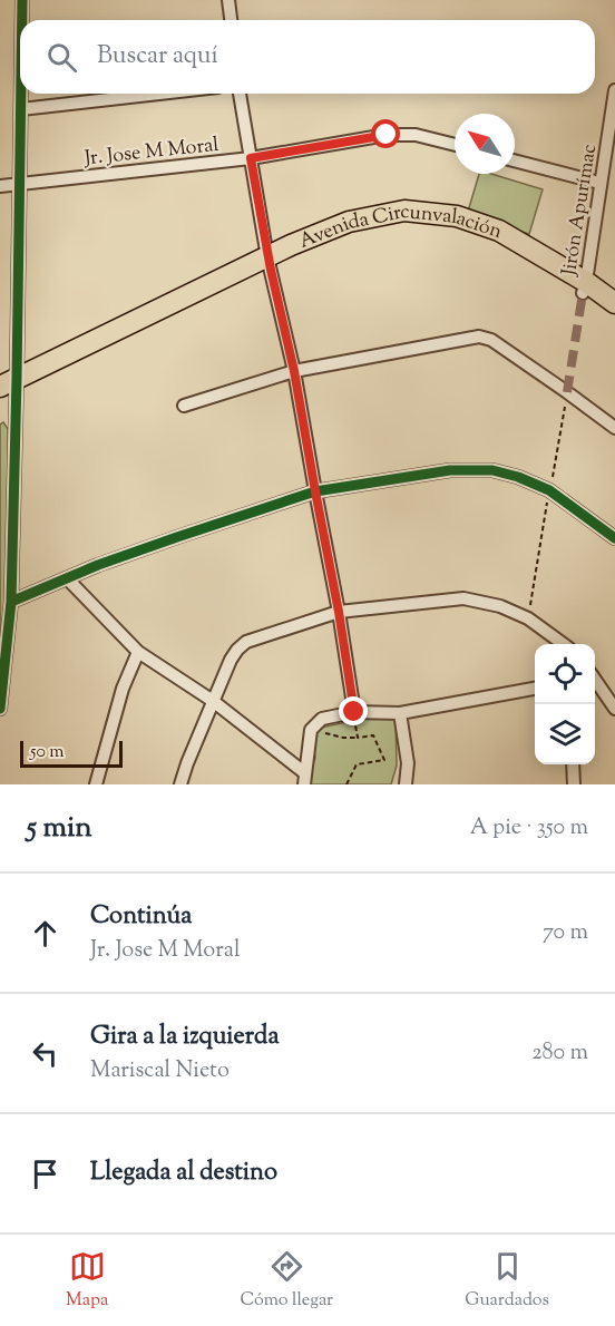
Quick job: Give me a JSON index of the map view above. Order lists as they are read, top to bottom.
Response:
{
  "streets": {
    "highway": ["Avenida Circunvalación"],
    "street": ["Jr. Jose M Moral", "Jirón Apurímac"]
  },
  "crossings": [
    ["Jirón Apurímac", "Avenida Circunvalación"]
  ],
  "scale_bar": "50 m",
  "north": "top left",
  "page": {
    "search": "Buscar aquí",
    "scale": "50 m",
    "heading": ["5 min", "A pie · 350 m"],
    "list": [
      ["Continúa", "Jr. Jose M Moral", "70 m"],
      ["Gira a la izquierda", "Mariscal Nieto", "280 m"],
      "Llegada al destino"
    ],
    "nav": ["Mapa", "Cómo llegar", "Guardados"]
  }
}
